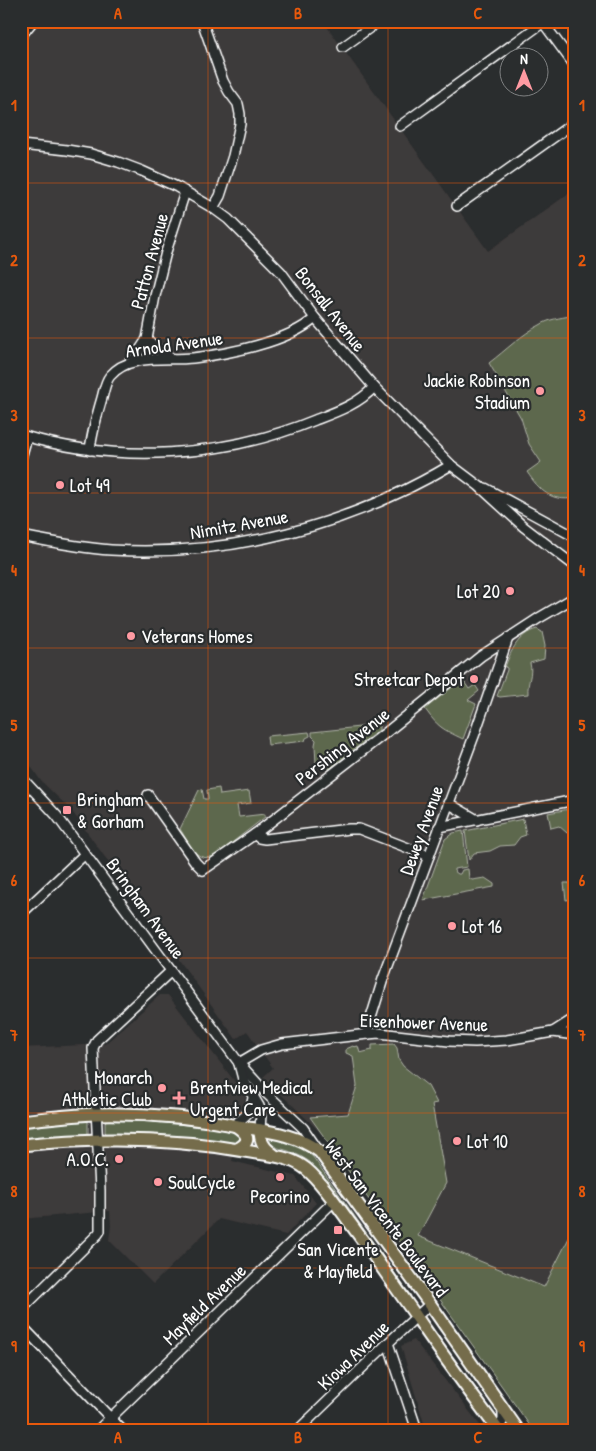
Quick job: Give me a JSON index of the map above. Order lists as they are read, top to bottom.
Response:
{
  "streets": {
    "main road": ["West San Vicente Boulevard"],
    "street": [
      "Patton Avenue",
      "Bonsall Avenue",
      "Arnold Avenue",
      "Nimitz Avenue",
      "Pershing Avenue",
      "Dewey Avenue",
      "Bringham Avenue",
      "Eisenhower Avenue",
      "Mayfield Avenue",
      "Kiowa Avenue"
    ]
  },
  "crossings": [
    ["Patton Avenue", "Bonsall Avenue"],
    ["Patton Avenue", "Arnold Avenue"],
    ["Bonsall Avenue", "Arnold Avenue"],
    ["Bonsall Avenue", "Nimitz Avenue"],
    ["Pershing Avenue", "Dewey Avenue"],
    ["Dewey Avenue", "Eisenhower Avenue"],
    ["Bringham Avenue", "Eisenhower Avenue"],
    ["Bringham Avenue", "West San Vicente Boulevard"],
    ["West San Vicente Boulevard", "Mayfield Avenue"],
    ["West San Vicente Boulevard", "Kiowa Avenue"]
  ],
  "places": {
    "other": [
      "Jackie Robinson Stadium",
      "Lot 49",
      "Lot 20",
      "Veterans Homes",
      "Streetcar Depot",
      "Lot 16",
      "Monarch Athletic Club",
      "Lot 10",
      "A.O.C.",
      "Pecorino",
      "SoulCycle"
    ],
    "transit": ["Bringham & Gorham", "San Vicente & Mayfield"],
    "health": ["Brentview Medical Urgent Care"]
  },
  "north": "top",
  "grid": {
    "columns": ["A", "B", "C"],
    "rows": [
      "1",
      "2",
      "3",
      "4",
      "5",
      "6",
      "7",
      "8",
      "9"
    ]
  }
}
